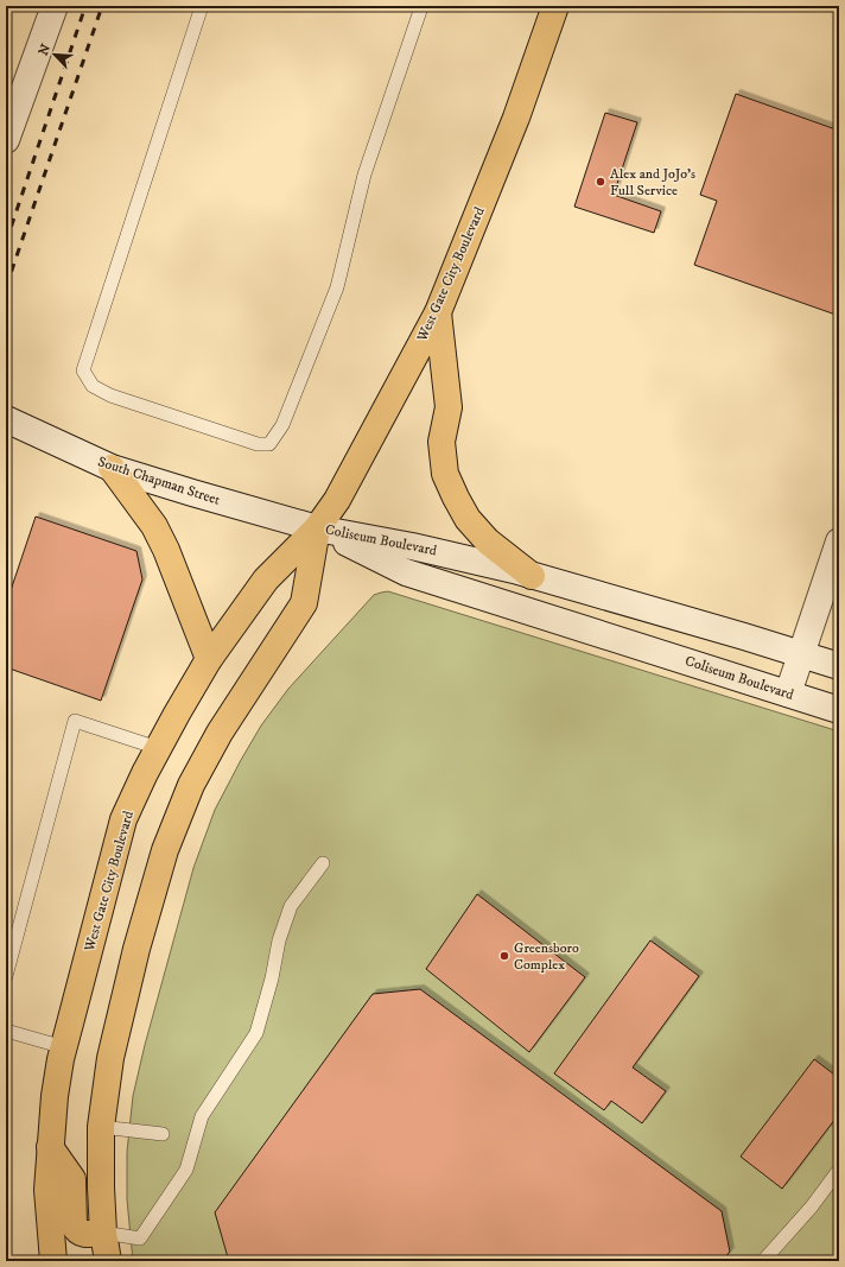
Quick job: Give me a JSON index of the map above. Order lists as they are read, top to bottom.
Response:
{
  "streets": {
    "main road": ["West Gate City Boulevard", "South Chapman Street", "Coliseum Boulevard"]
  },
  "crossings": [
    ["West Gate City Boulevard", "South Chapman Street"],
    ["West Gate City Boulevard", "Coliseum Boulevard"],
    ["South Chapman Street", "Coliseum Boulevard"]
  ],
  "places": ["Alex and JoJo's Full Service", "Greensboro Complex"],
  "north": "top left"
}
